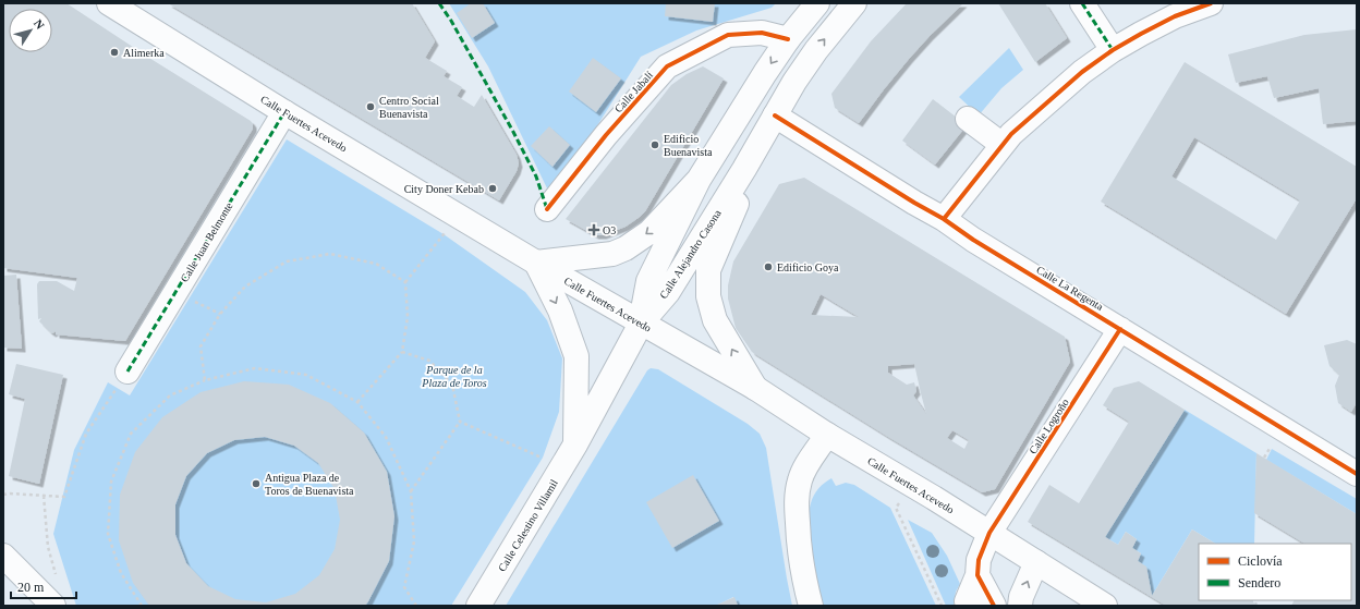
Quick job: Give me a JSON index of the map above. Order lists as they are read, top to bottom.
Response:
{
  "streets": {
    "main road": [
      "Calle Jabalí",
      "Calle Fuertes Acevedo",
      "Calle Juan Belmonte",
      "Calle Alejandro Casona",
      "Calle La Regenta",
      "Calle Logroño",
      "Calle Celestino Villamil"
    ]
  },
  "crossings": [
    ["Calle Jabalí", "Calle Alejandro Casona"],
    ["Calle Fuertes Acevedo", "Calle Juan Belmonte"],
    ["Calle Fuertes Acevedo", "Calle Alejandro Casona"],
    ["Calle Fuertes Acevedo", "Calle Logroño"],
    ["Calle Fuertes Acevedo", "Calle Celestino Villamil"],
    ["Calle Alejandro Casona", "Calle La Regenta"],
    ["Calle Alejandro Casona", "Calle Celestino Villamil"],
    ["Calle La Regenta", "Calle Logroño"]
  ],
  "one_way": ["Calle Celestino Villamil"],
  "parks": ["Parque de la Plaza de Toros"],
  "places": {
    "other": [
      "Alimerka",
      "Centro Social Buenavista",
      "Edificio Buenavista",
      "City Doner Kebab",
      "Edificio Goya",
      "Antigua Plaza de Toros de Buenavista"
    ],
    "health": ["O3"]
  },
  "legend": ["Ciclovía", "Sendero"],
  "scale_bar": "20 m",
  "north": "top right"
}
